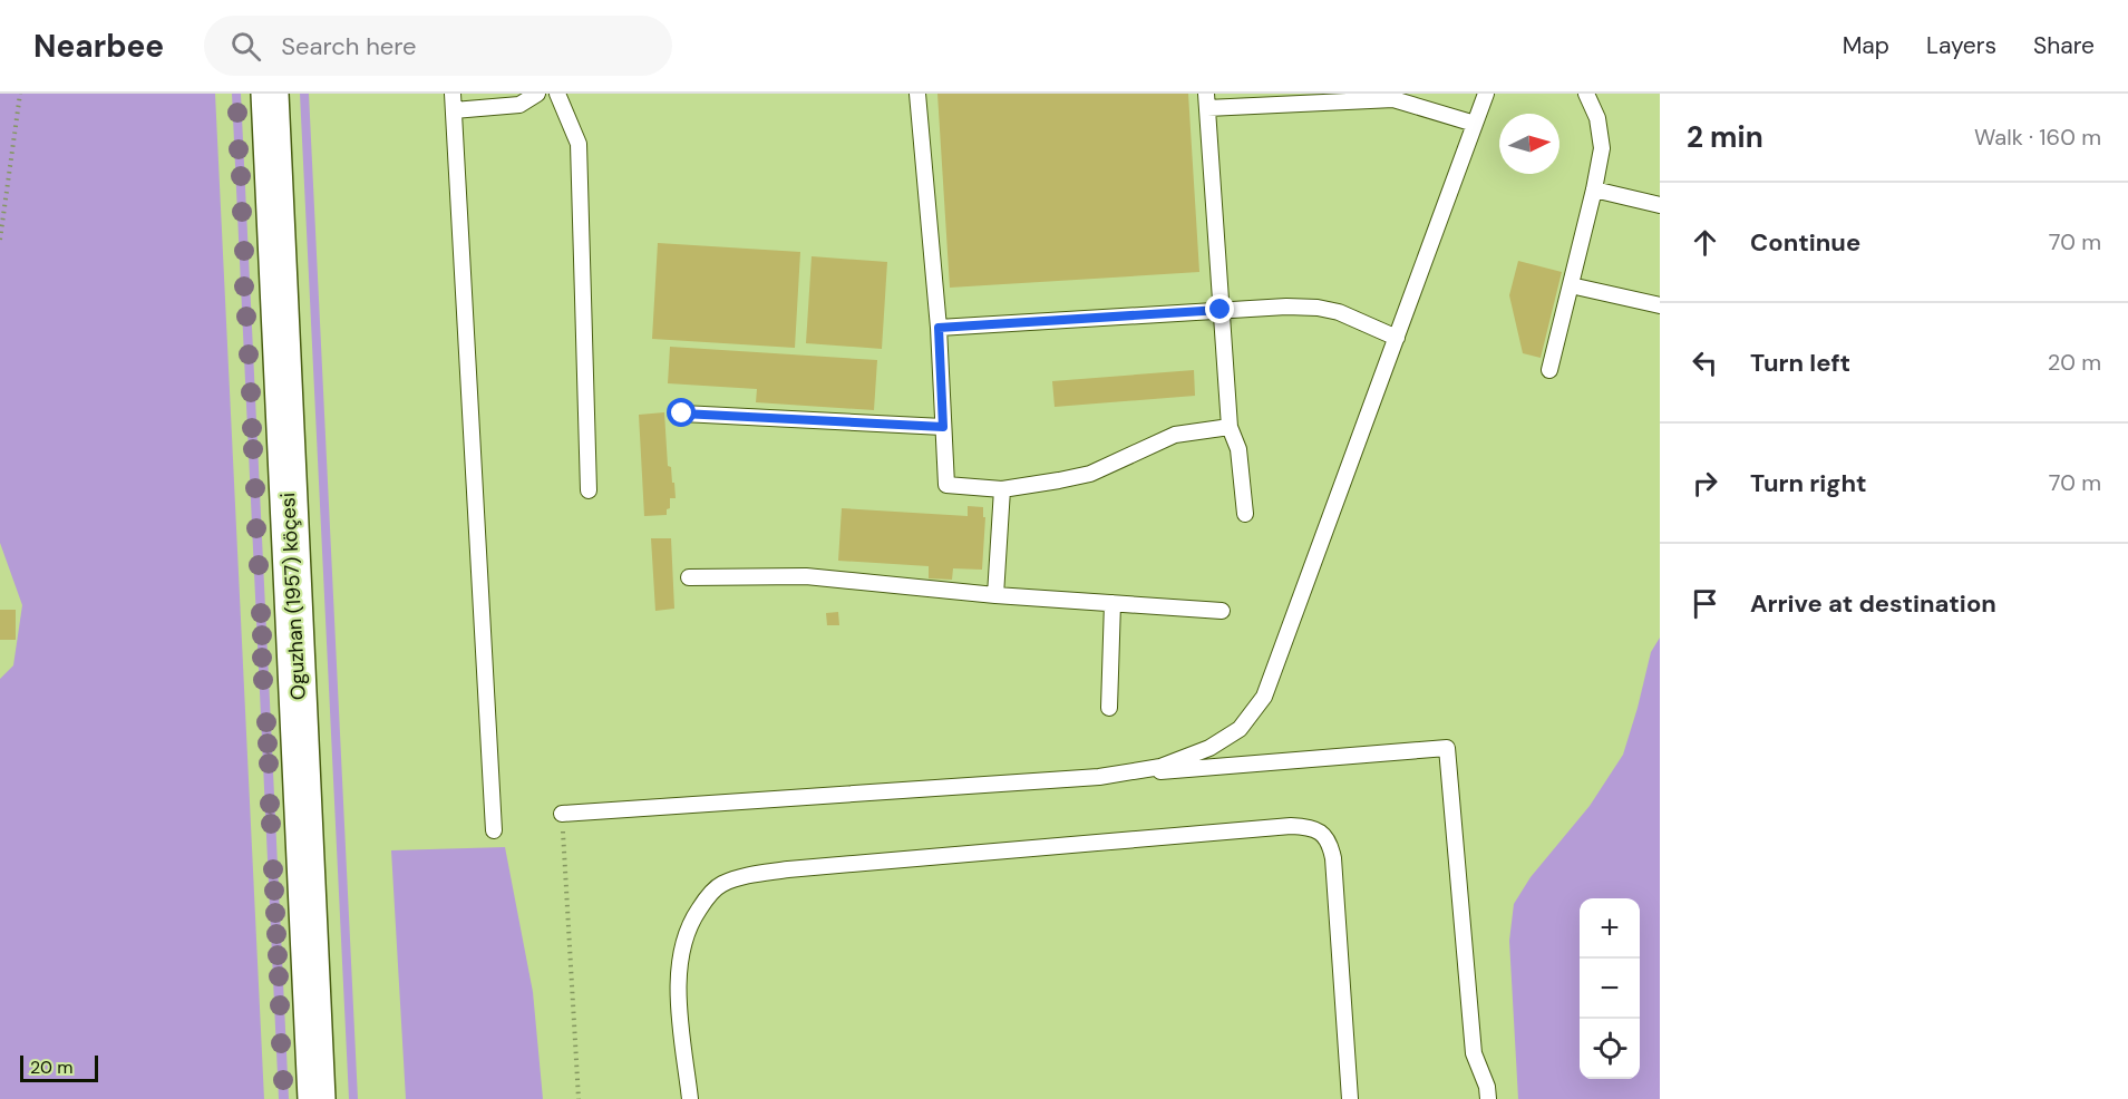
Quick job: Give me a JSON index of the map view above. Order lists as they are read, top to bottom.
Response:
{
  "streets": {
    "main road": ["Oguzhan (1957) köçesi"]
  },
  "scale_bar": "20 m",
  "north": "right",
  "page": {
    "header": "Nearbee",
    "search": "Search here",
    "nav": ["Map", "Layers", "Share"],
    "heading": ["2 min", "Walk · 160 m"],
    "list": [
      ["Continue", "70 m"],
      ["Turn left", "20 m"],
      ["Turn right", "70 m"],
      "Arrive at destination"
    ],
    "map_buttons": ["+", "−"],
    "scale": "20 m"
  }
}
